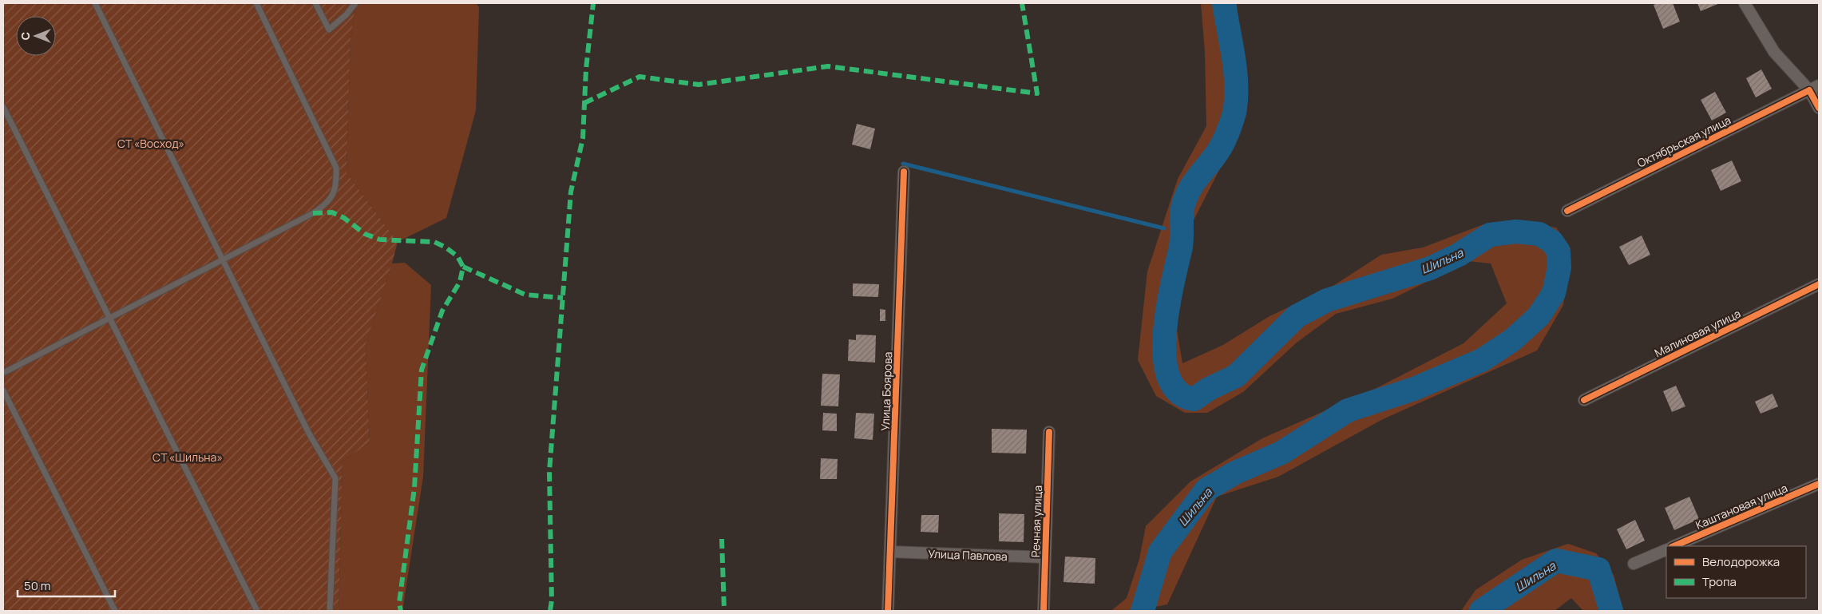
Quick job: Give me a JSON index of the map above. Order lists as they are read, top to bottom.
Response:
{
  "streets": {
    "street": [
      "Октябрьская улица",
      "Малиновая улица",
      "Улица Боярова",
      "Каштановая улица",
      "Речная улица",
      "Улица Павлова"
    ]
  },
  "crossings": [
    ["Улица Боярова", "Улица Павлова"],
    ["Речная улица", "Улица Павлова"]
  ],
  "water": ["Шильна"],
  "parks": ["СТ «Восход»", "СТ «Шильна»"],
  "legend": ["Велодорожка", "Тропа"],
  "scale_bar": "50 m",
  "north": "left"
}
